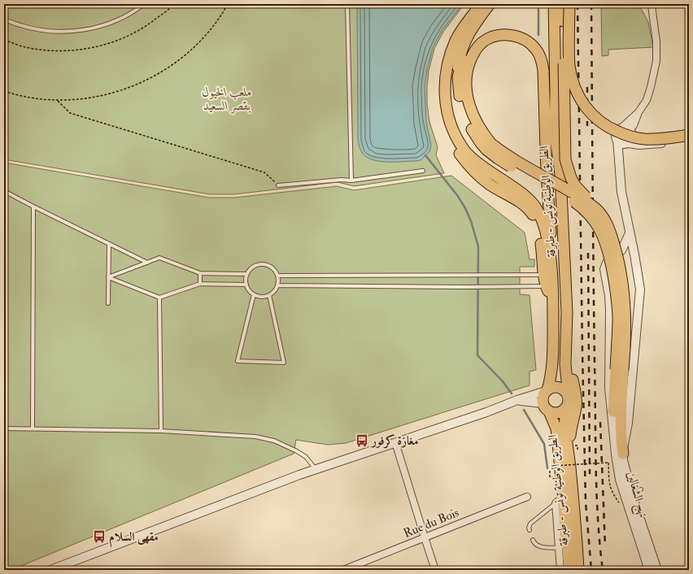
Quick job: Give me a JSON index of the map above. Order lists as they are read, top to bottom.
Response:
{
  "streets": {
    "main road": ["الطريق الوطنية تونس - طبرقة"],
    "street": ["نهج الشغالين", "Rue du Bois"]
  },
  "parks": ["ملعب الخيول بقصر السعيد"],
  "places": {
    "bus stop": ["مغازة كرفور", "مقهى السلام"]
  }
}
